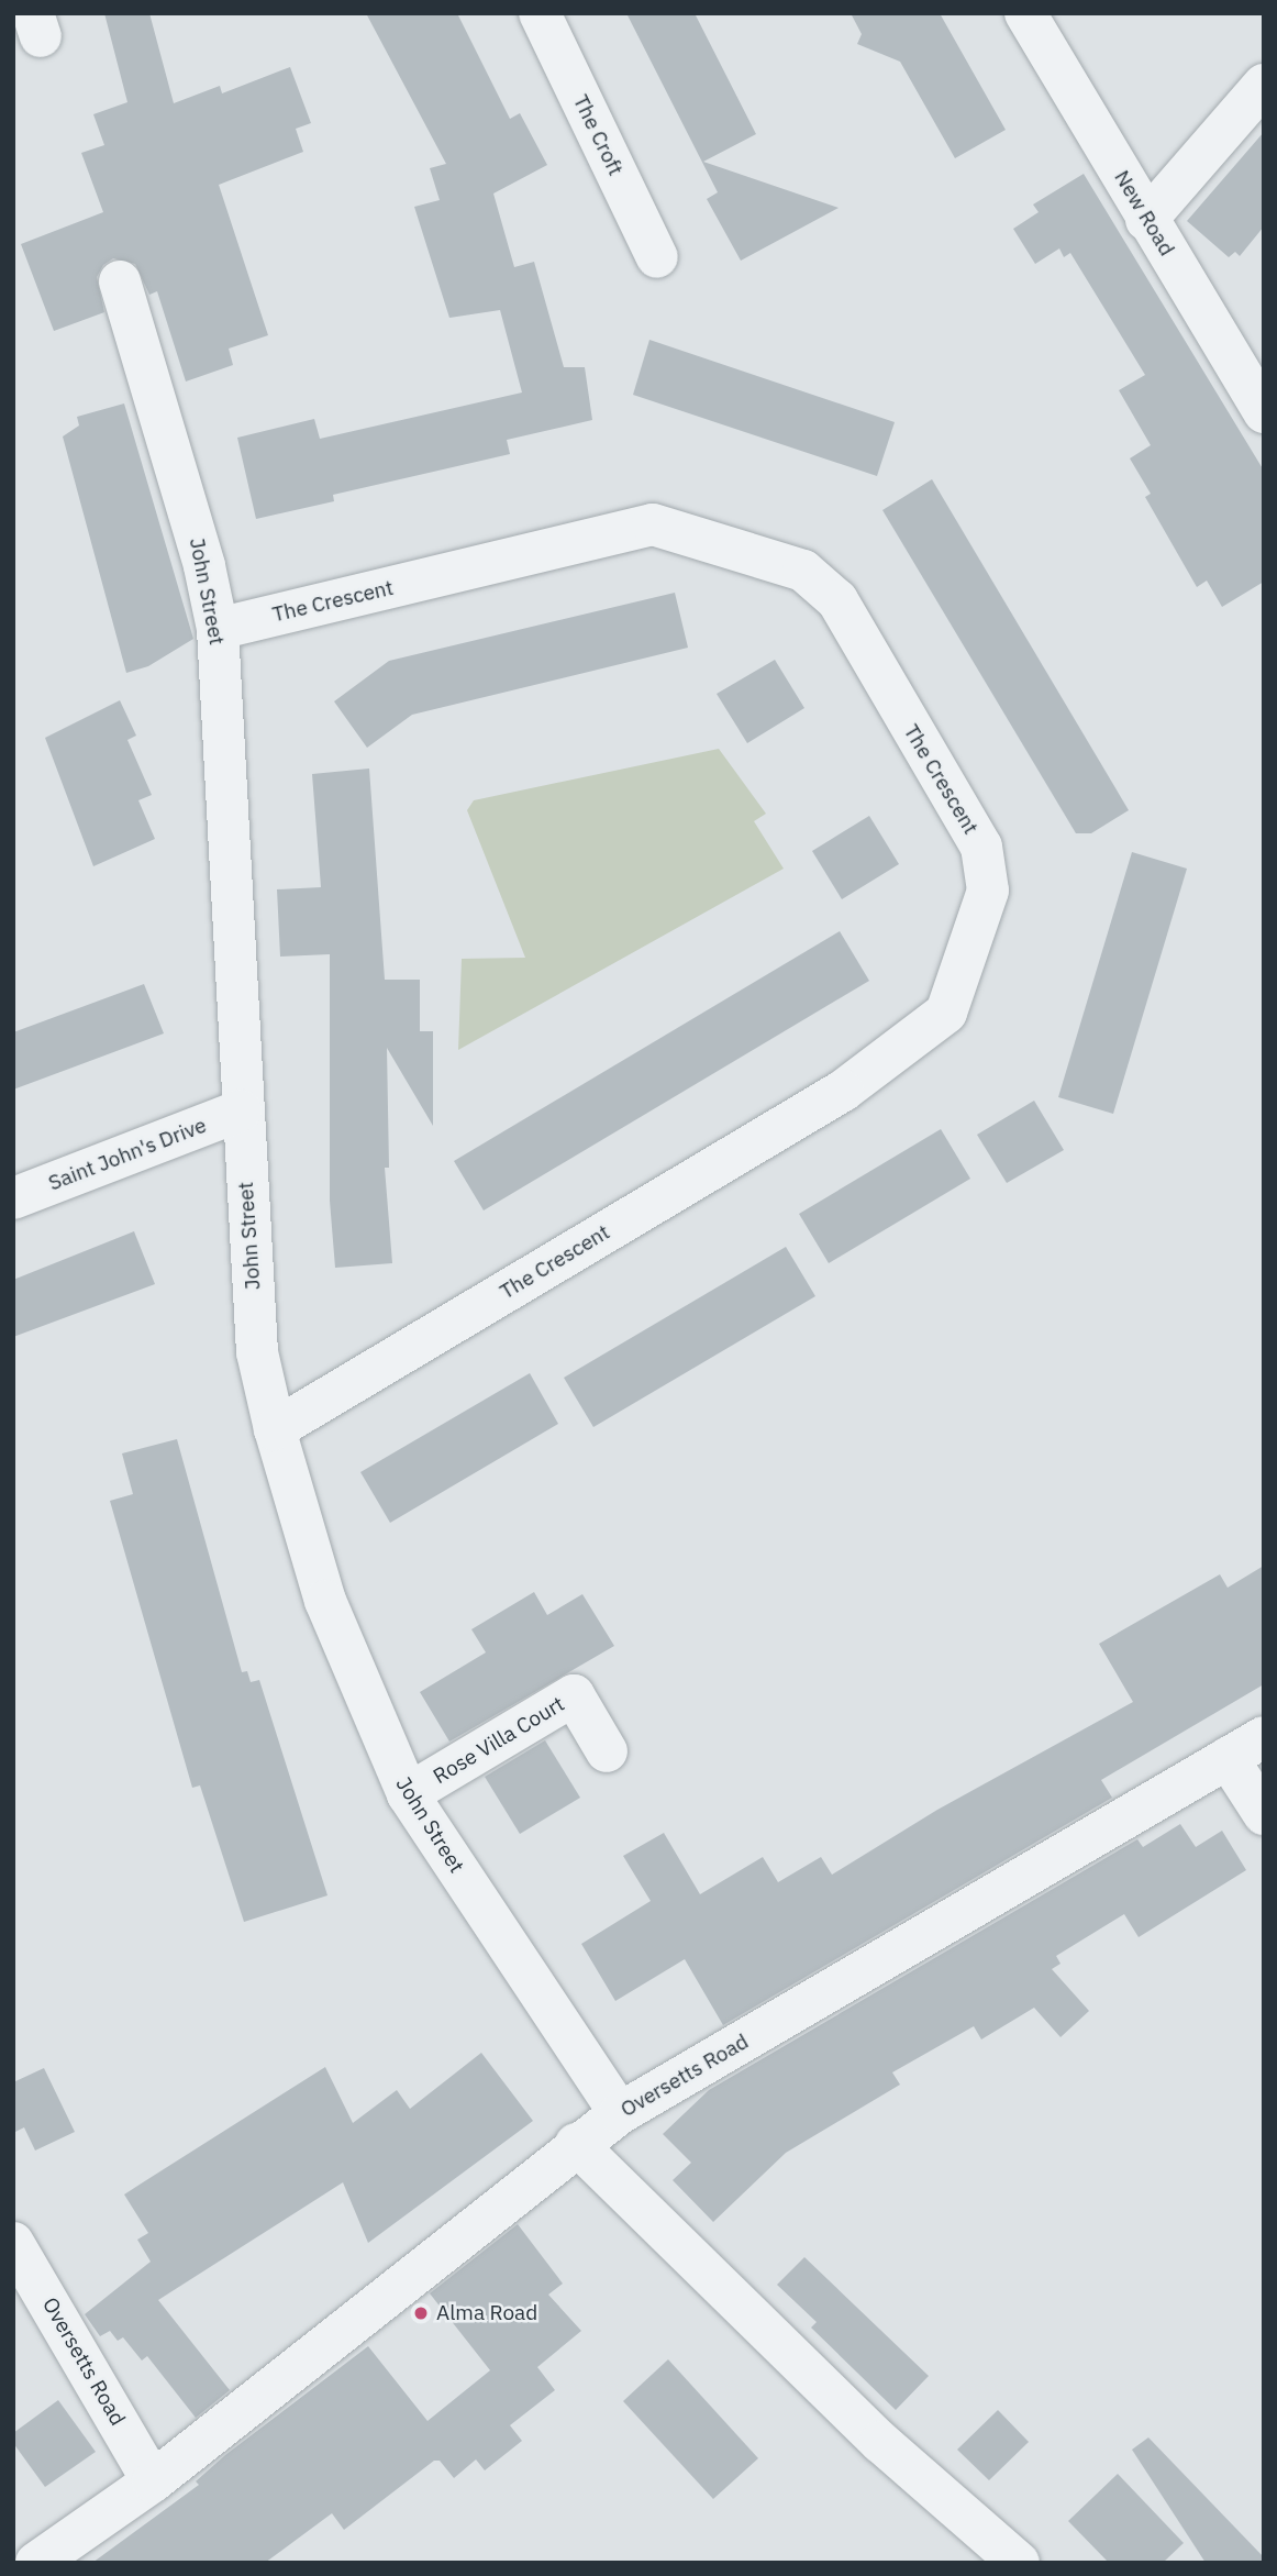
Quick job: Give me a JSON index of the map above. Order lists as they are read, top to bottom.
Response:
{
  "streets": {
    "street": [
      "The Croft",
      "New Road",
      "John Street",
      "The Crescent",
      "Saint John's Drive",
      "Rose Villa Court",
      "Oversetts Road"
    ]
  },
  "crossings": [
    ["John Street", "The Crescent"],
    ["John Street", "Saint John's Drive"],
    ["John Street", "Rose Villa Court"],
    ["John Street", "Oversetts Road"]
  ],
  "places": ["Alma Road"]
}
